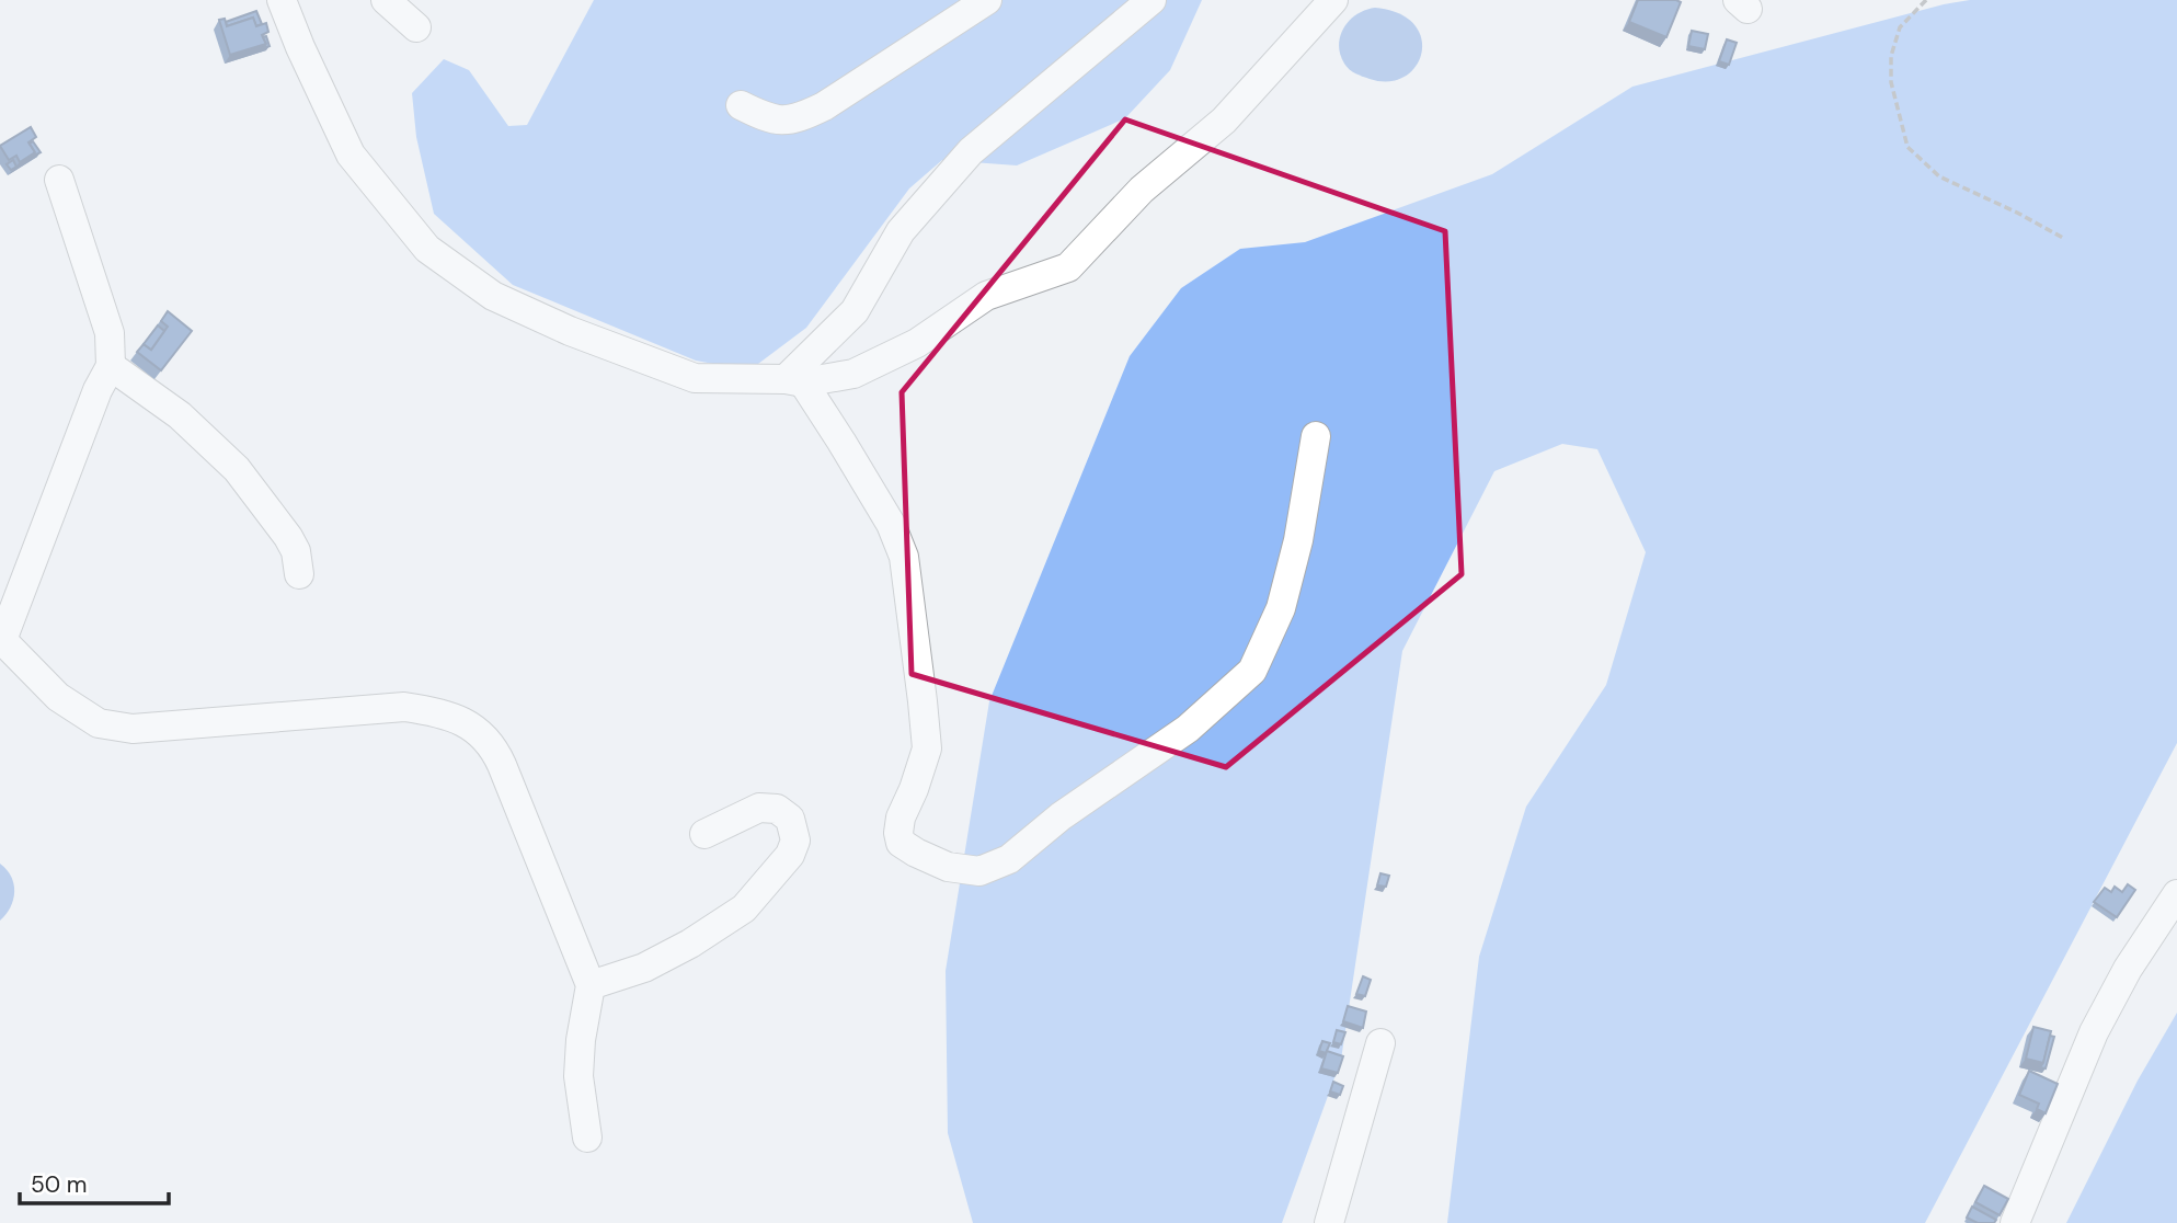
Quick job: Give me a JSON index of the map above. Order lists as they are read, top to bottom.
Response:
{
  "scale_bar": "50 m"
}
